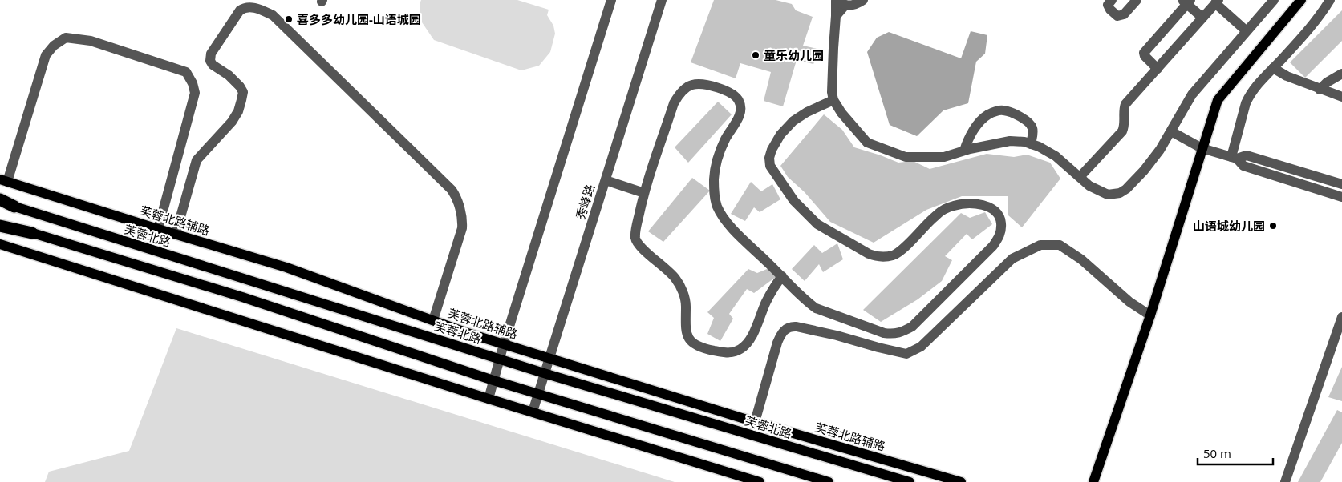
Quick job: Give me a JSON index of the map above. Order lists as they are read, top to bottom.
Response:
{
  "streets": {
    "main road": ["芙蓉北路辅路", "芙蓉北路"],
    "street": ["秀峰路"]
  },
  "crossings": [
    ["秀峰路", "芙蓉北路辅路"],
    ["秀峰路", "芙蓉北路"]
  ],
  "places": ["喜多多幼儿园-山语城园", "童乐幼儿园", "山语城幼儿园"],
  "scale_bar": "50 m"
}
